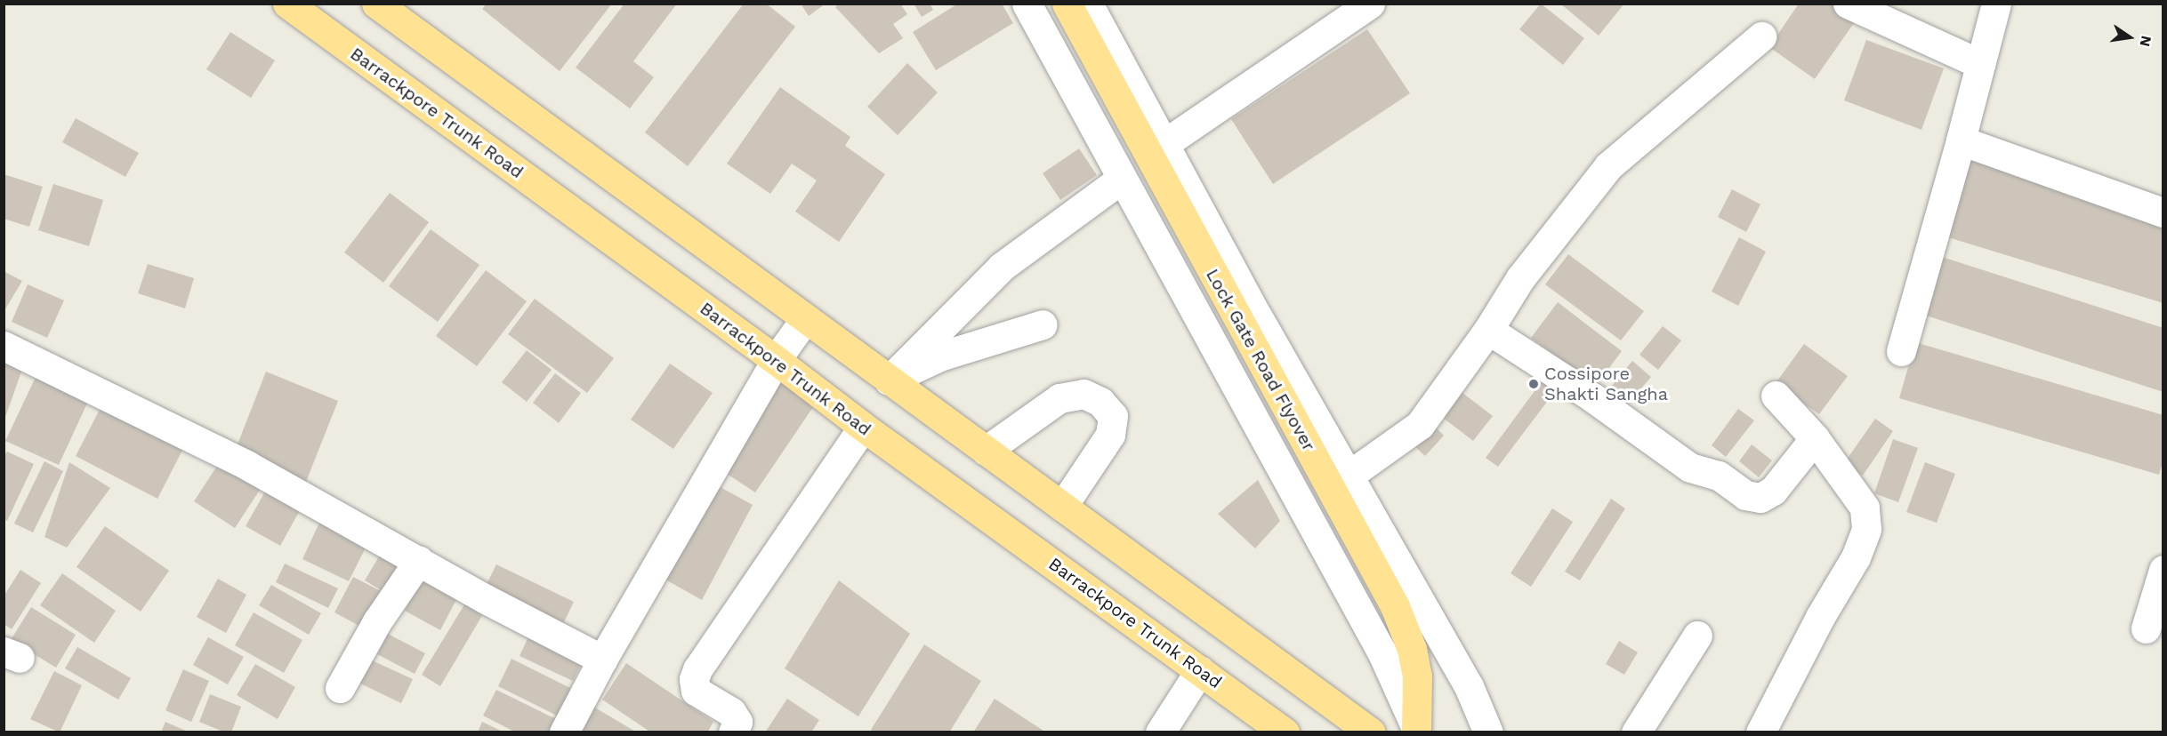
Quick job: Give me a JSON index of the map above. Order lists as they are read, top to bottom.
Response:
{
  "streets": {
    "main road": ["Barrackpore Trunk Road", "Lock Gate Road Flyover"]
  },
  "places": ["Cossipore Shakti Sangha"],
  "north": "right"
}
